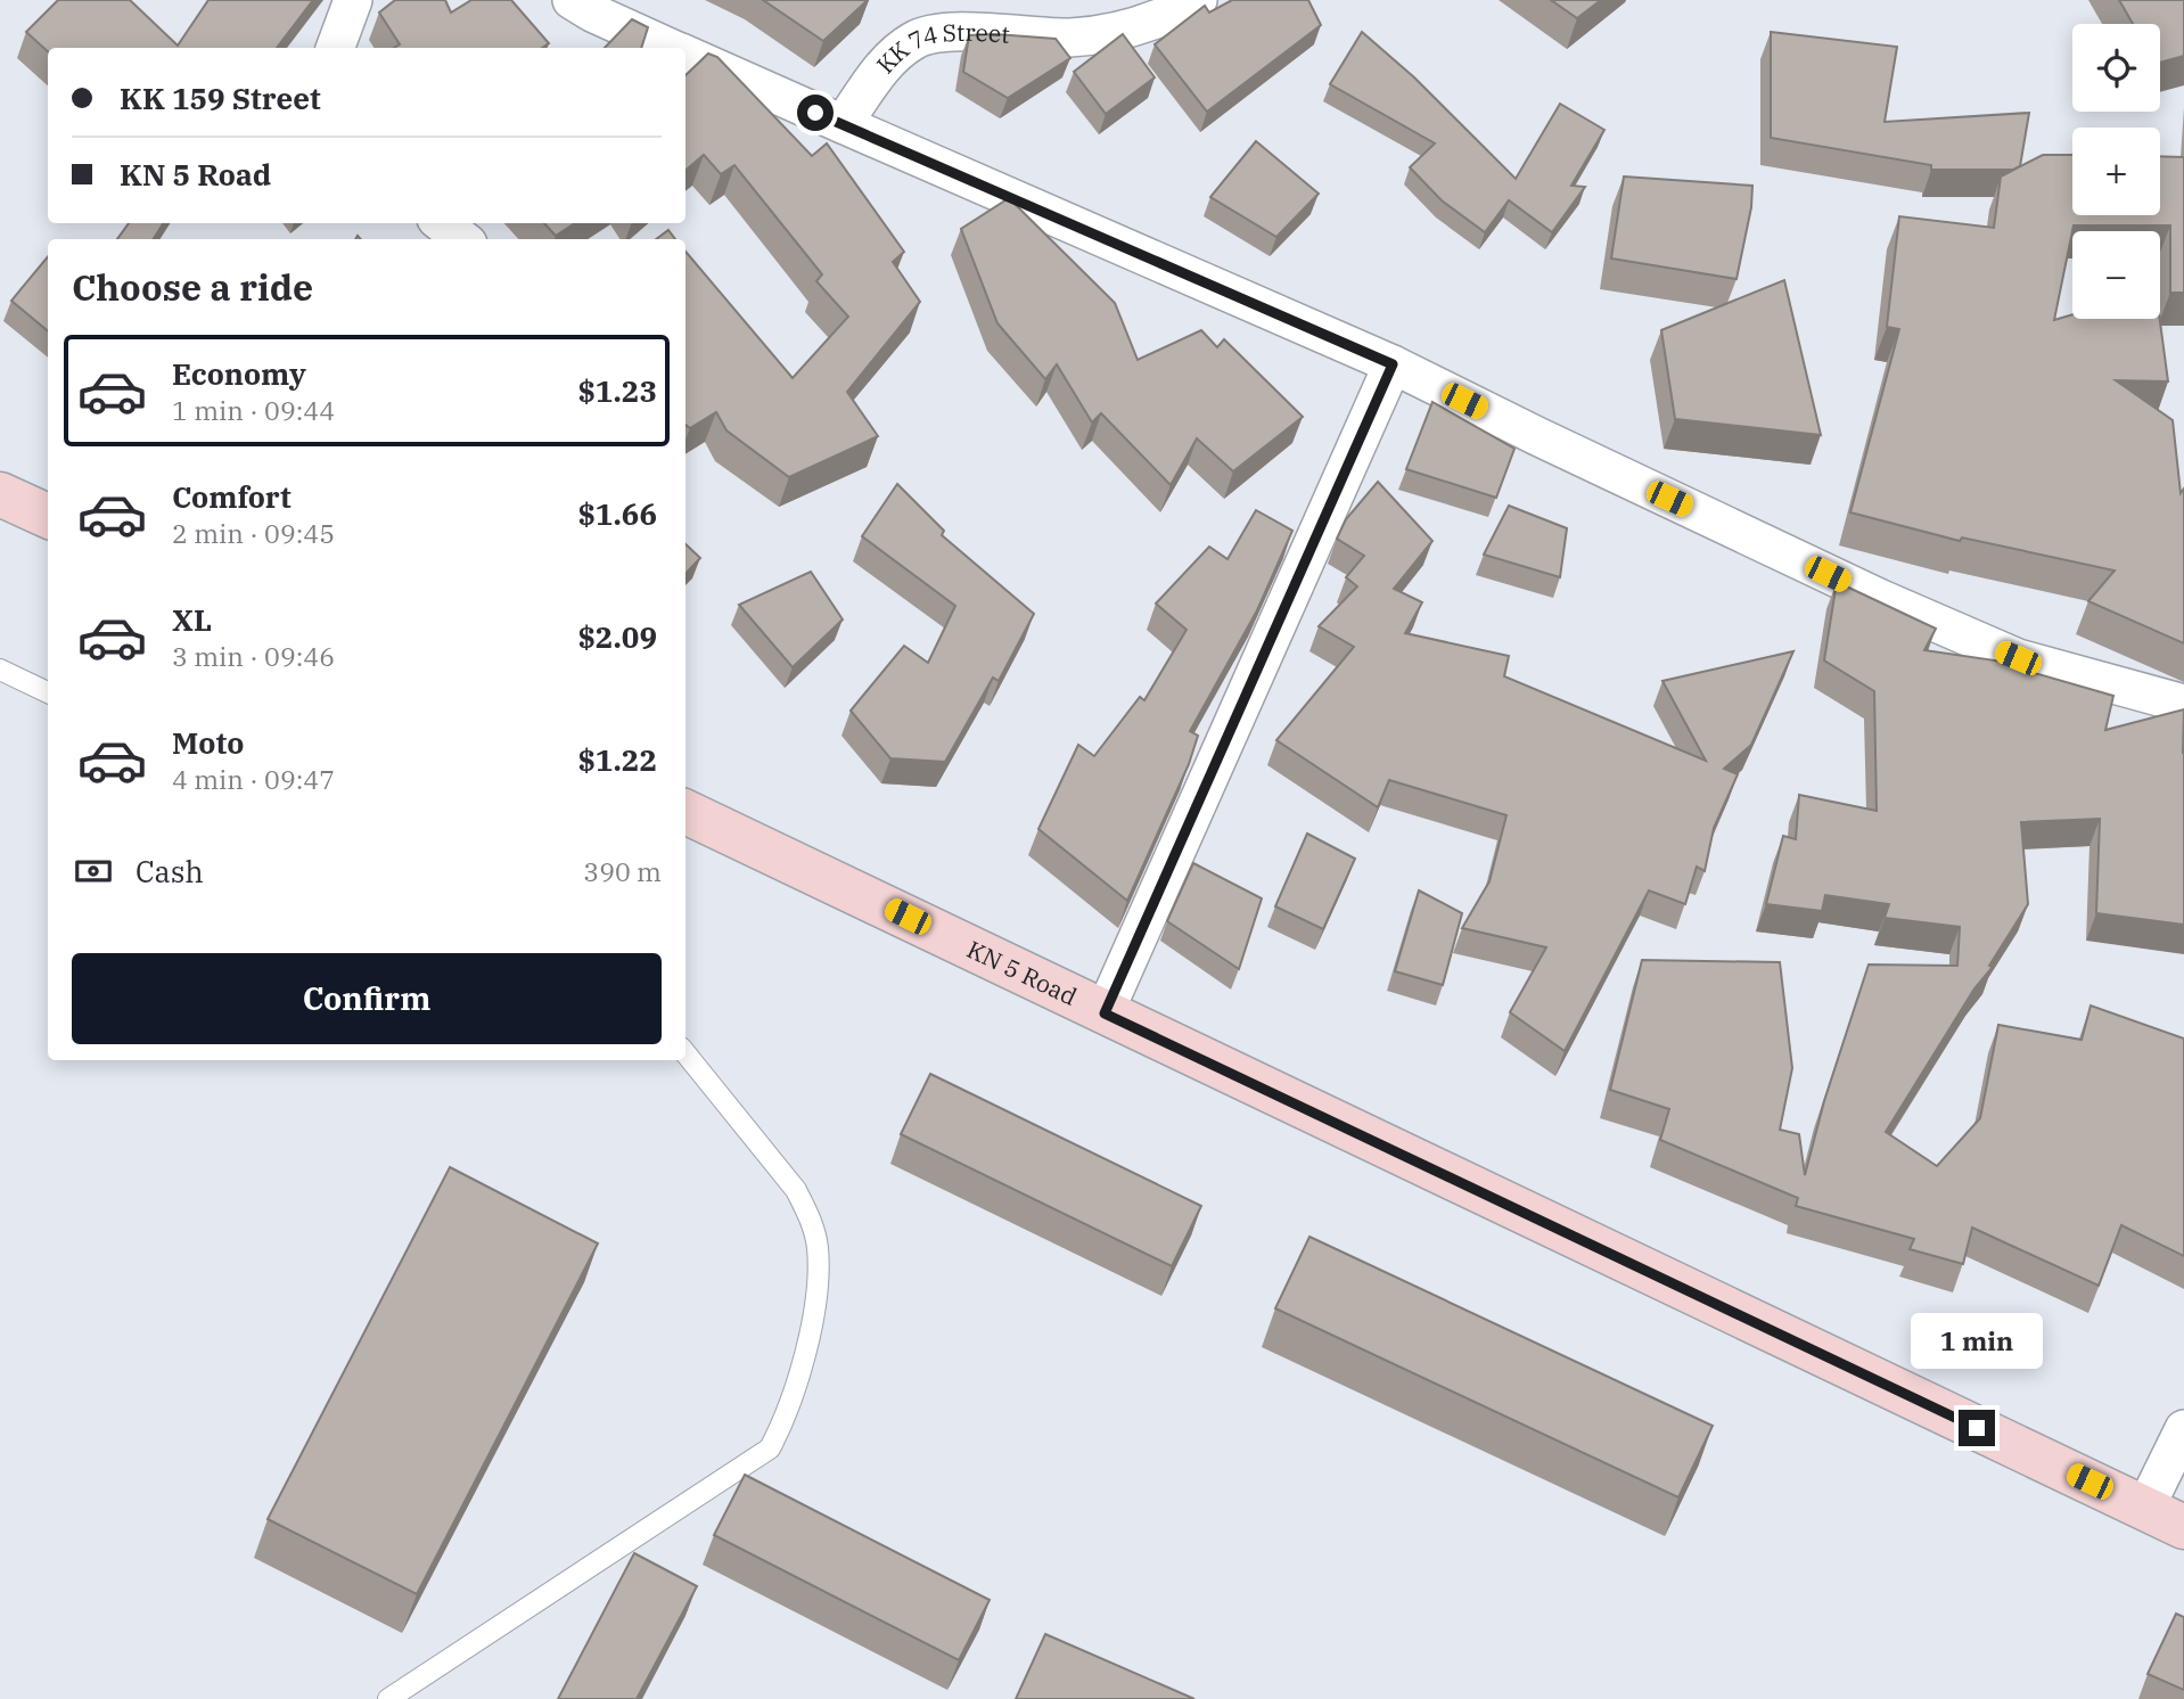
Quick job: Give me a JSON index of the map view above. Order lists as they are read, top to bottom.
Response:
{
  "streets": {
    "main road": ["KN 5 Road"],
    "street": ["KK 74 Street"]
  },
  "page": {
    "map_buttons": ["+", "−"],
    "banner": ["KK 159 Street", "KN 5 Road"],
    "heading": "Choose a ride",
    "list": [
      {
        "name": "Economy",
        "note": "1 min · 09:44",
        "value": "$1.23"
      },
      {
        "name": "Comfort",
        "note": "2 min · 09:45",
        "value": "$1.66"
      },
      {
        "name": "XL",
        "note": "3 min · 09:46",
        "value": "$2.09"
      },
      {
        "name": "Moto",
        "note": "4 min · 09:47",
        "value": "$1.22"
      }
    ],
    "pay": ["Cash", "390 m"],
    "buttons": "Confirm",
    "bubble": "1 min"
  }
}
